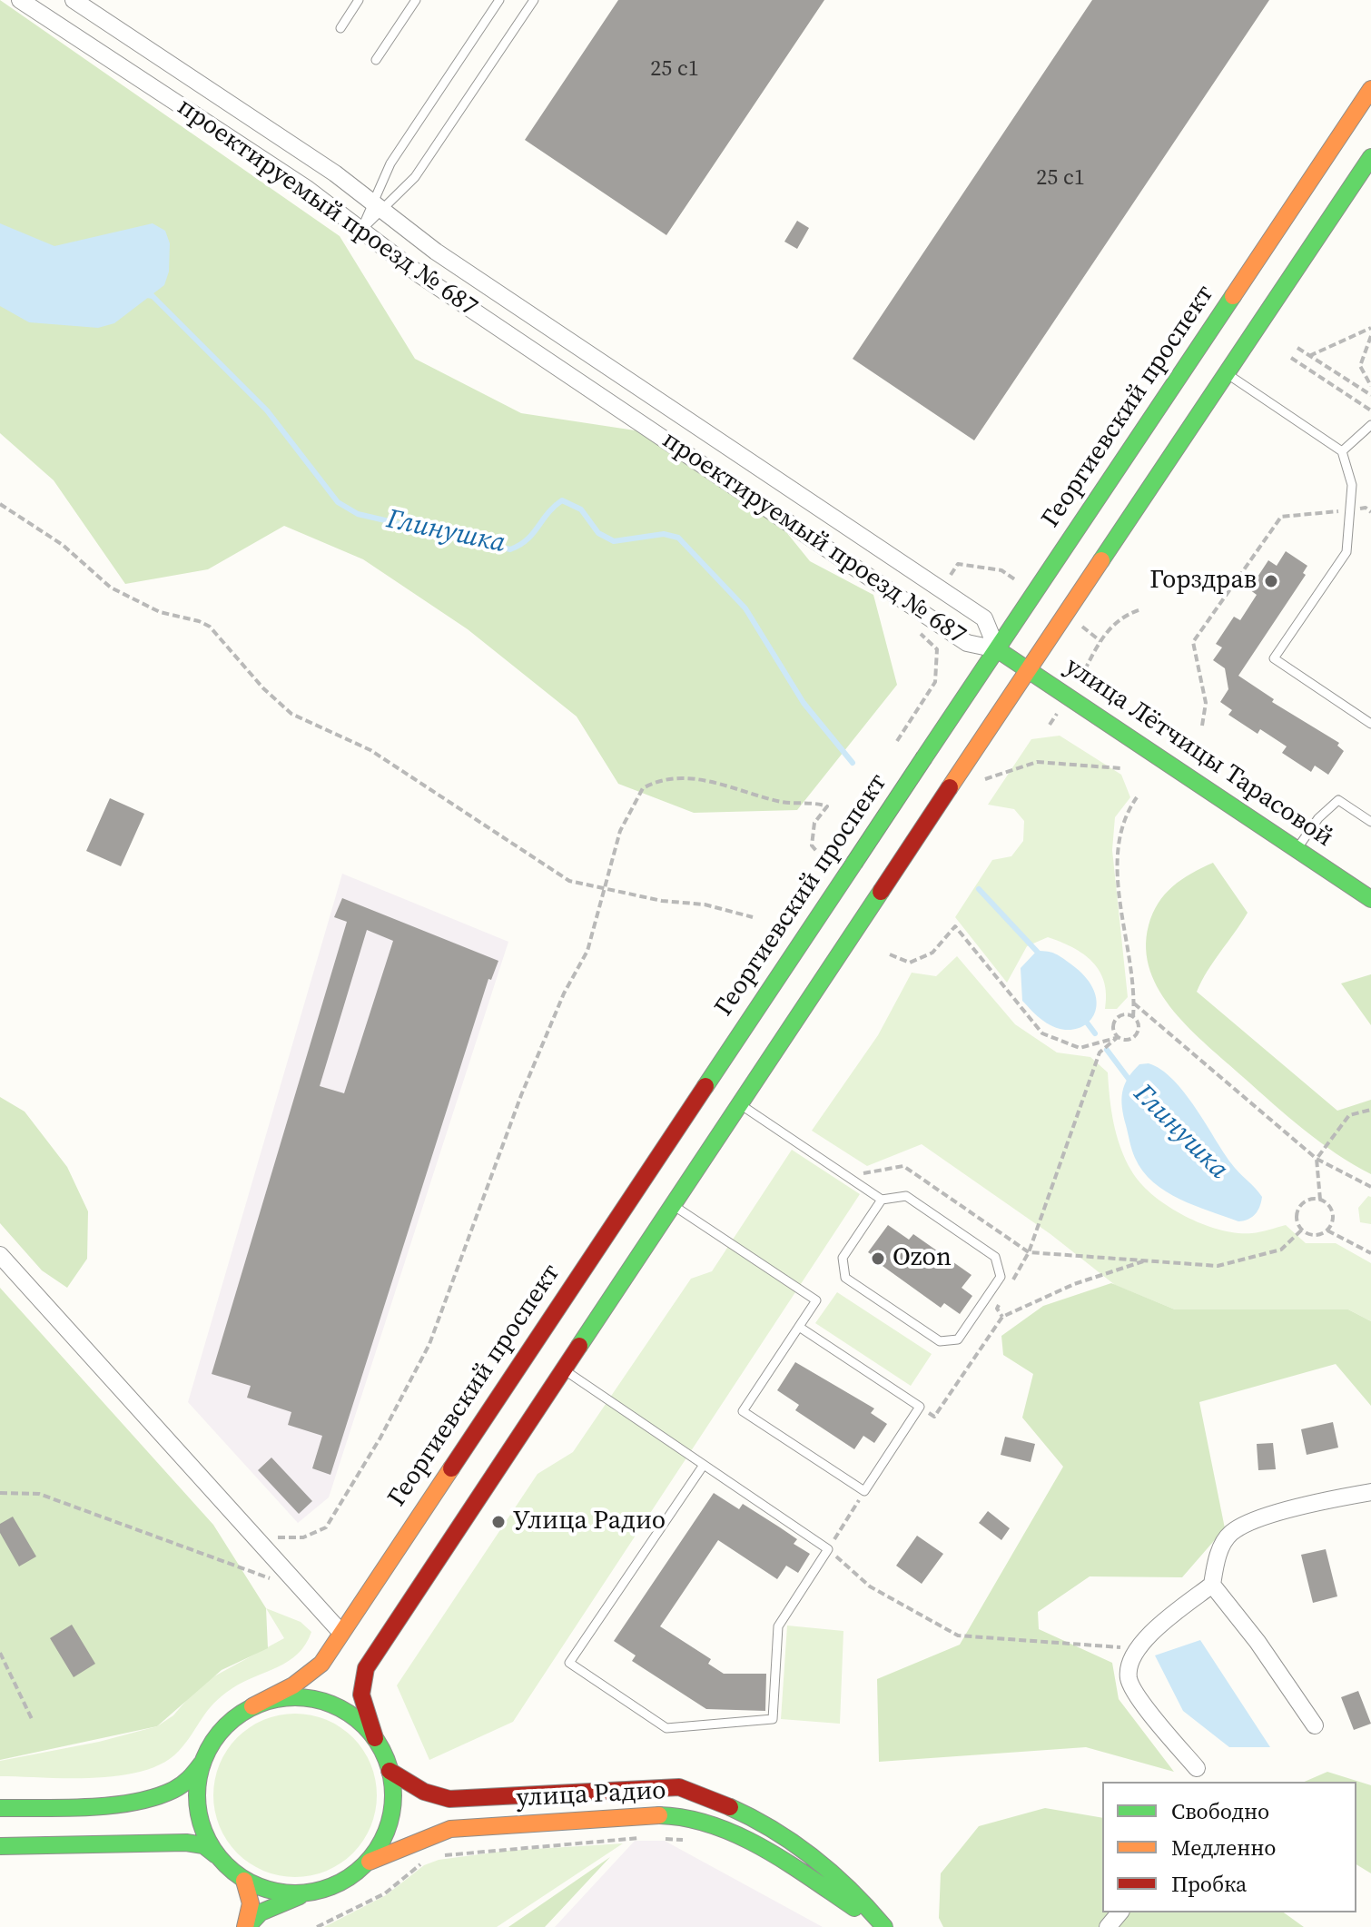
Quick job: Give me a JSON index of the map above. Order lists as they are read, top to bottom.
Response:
{
  "streets": {
    "main road": ["Георгиевский проспект", "улица Лётчицы Тарасовой", "улица Радио"],
    "street": ["проектируемый проезд № 687"]
  },
  "crossings": [
    ["проектируемый проезд № 687", "Георгиевский проспект"],
    ["проектируемый проезд № 687", "улица Лётчицы Тарасовой"],
    ["Георгиевский проспект", "улица Лётчицы Тарасовой"],
    ["Георгиевский проспект", "улица Радио"]
  ],
  "water": ["Глинушка"],
  "places": ["Горздрав", "Ozon", "Улица Радио"],
  "house_numbers": ["25 с1", "25 с1"],
  "legend": ["Свободно", "Медленно", "Пробка"]
}
